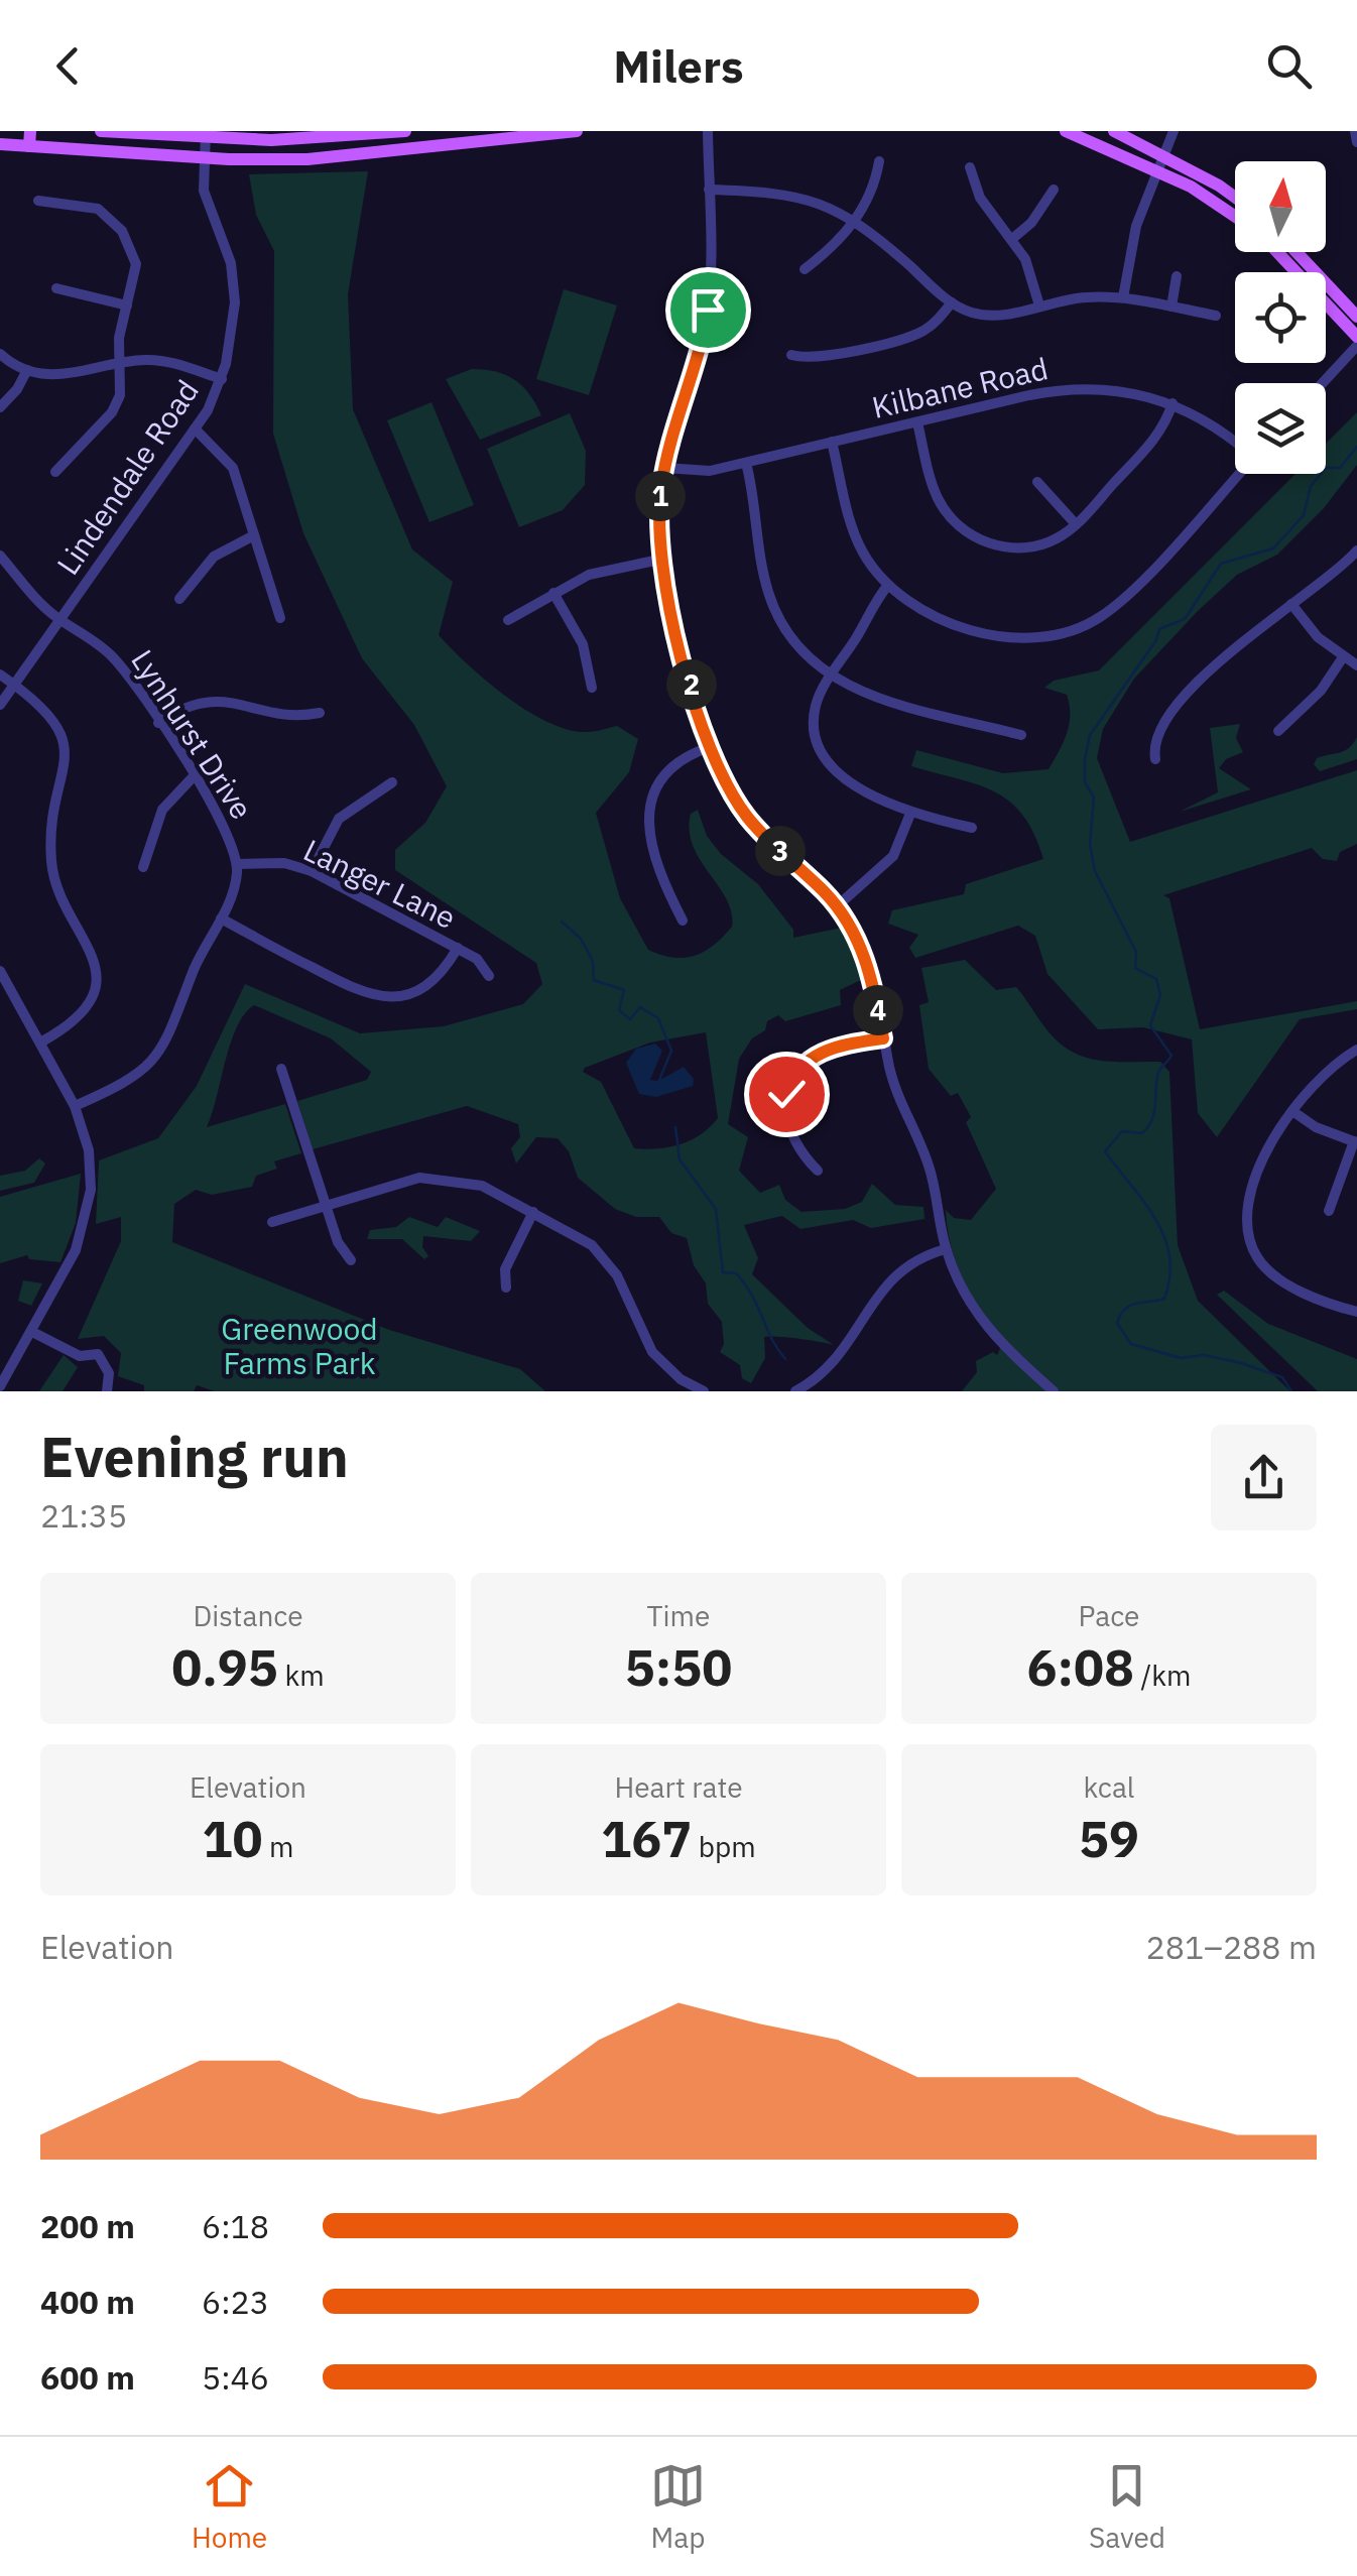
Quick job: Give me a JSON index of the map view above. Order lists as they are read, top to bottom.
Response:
{
  "streets": {
    "street": [
      "Kilbane Road",
      "Lindendale Road",
      "Lynhurst Drive",
      "Langer Lane"
    ]
  },
  "crossings": [
    ["Lindendale Road", "Lynhurst Drive"],
    ["Lynhurst Drive", "Langer Lane"]
  ],
  "parks": ["Greenwood Farms Park"],
  "north": "top",
  "page": {
    "header": "Milers",
    "pins": [
      "1",
      "2",
      "3",
      "4"
    ],
    "heading": ["Evening run", "21:35"],
    "stats": [
      ["Distance", "0.95 km"],
      ["Time", "5:50"],
      ["Pace", "6:08 /km"],
      ["Elevation", "10 m"],
      ["Heart rate", "167 bpm"],
      ["kcal", "59"]
    ],
    "chart": ["Elevation", "281–288 m"],
    "list": [
      {
        "name": "200 m",
        "note": "6:18"
      },
      {
        "name": "400 m",
        "note": "6:23"
      },
      {
        "name": "600 m",
        "note": "5:46"
      }
    ],
    "tabs": ["Home", "Map", "Saved"]
  }
}
